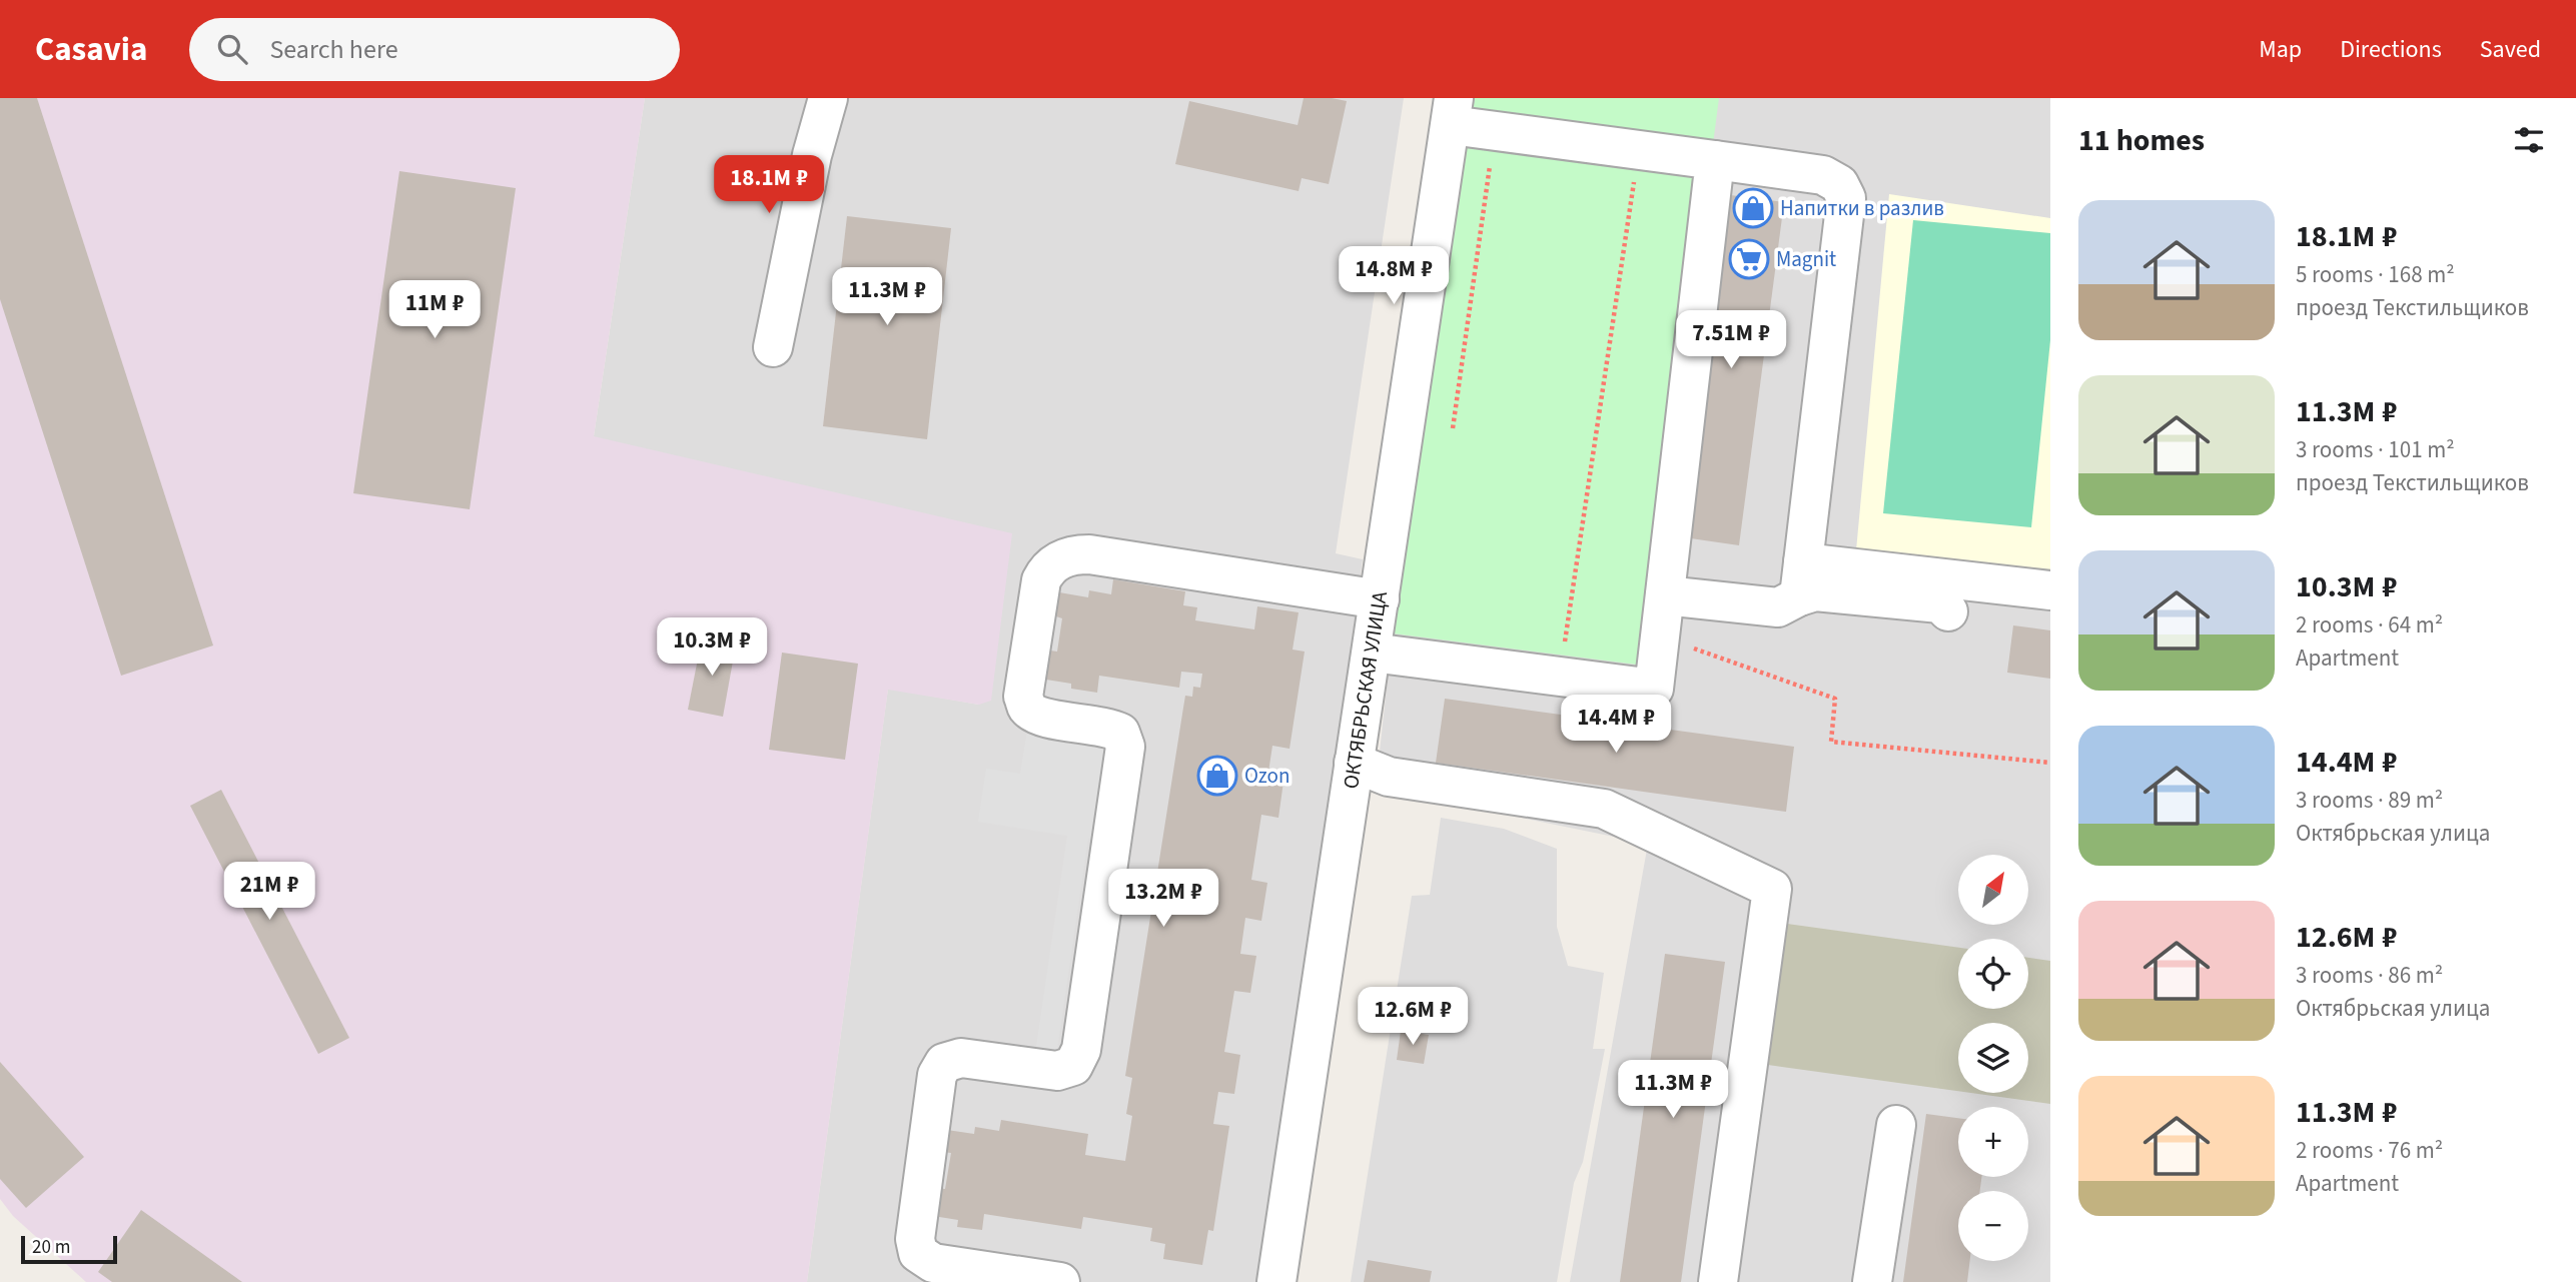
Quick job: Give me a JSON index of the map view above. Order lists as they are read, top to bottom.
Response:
{
  "streets": {
    "street": ["ОКТЯБРЬСКАЯ УЛИЦА"]
  },
  "places": {
    "shop": ["Напитки в разлив", "Ozon"],
    "supermarket": ["Magnit"]
  },
  "scale_bar": "20 m",
  "north": "top right",
  "page": {
    "header": "Casavia",
    "search": "Search here",
    "nav": ["Map", "Directions", "Saved"],
    "heading": "11 homes",
    "price": [
      "18.1M ₽",
      "14.8M ₽",
      "11.3M ₽",
      "11M ₽",
      "7.51M ₽",
      "10.3M ₽",
      "14.4M ₽",
      "21M ₽",
      "13.2M ₽",
      "12.6M ₽",
      "11.3M ₽"
    ],
    "list": [
      {
        "name": "18.1M ₽",
        "note": "5 rooms · 168 m² · проезд Текстильщиков"
      },
      {
        "name": "11.3M ₽",
        "note": "3 rooms · 101 m² · проезд Текстильщиков"
      },
      {
        "name": "10.3M ₽",
        "note": "2 rooms · 64 m² · Apartment"
      },
      {
        "name": "14.4M ₽",
        "note": "3 rooms · 89 m² · Октябрьская улица"
      },
      {
        "name": "12.6M ₽",
        "note": "3 rooms · 86 m² · Октябрьская улица"
      },
      {
        "name": "11.3M ₽",
        "note": "2 rooms · 76 m² · Apartment"
      }
    ],
    "map_buttons": ["+", "−"],
    "scale": "20 m"
  }
}
